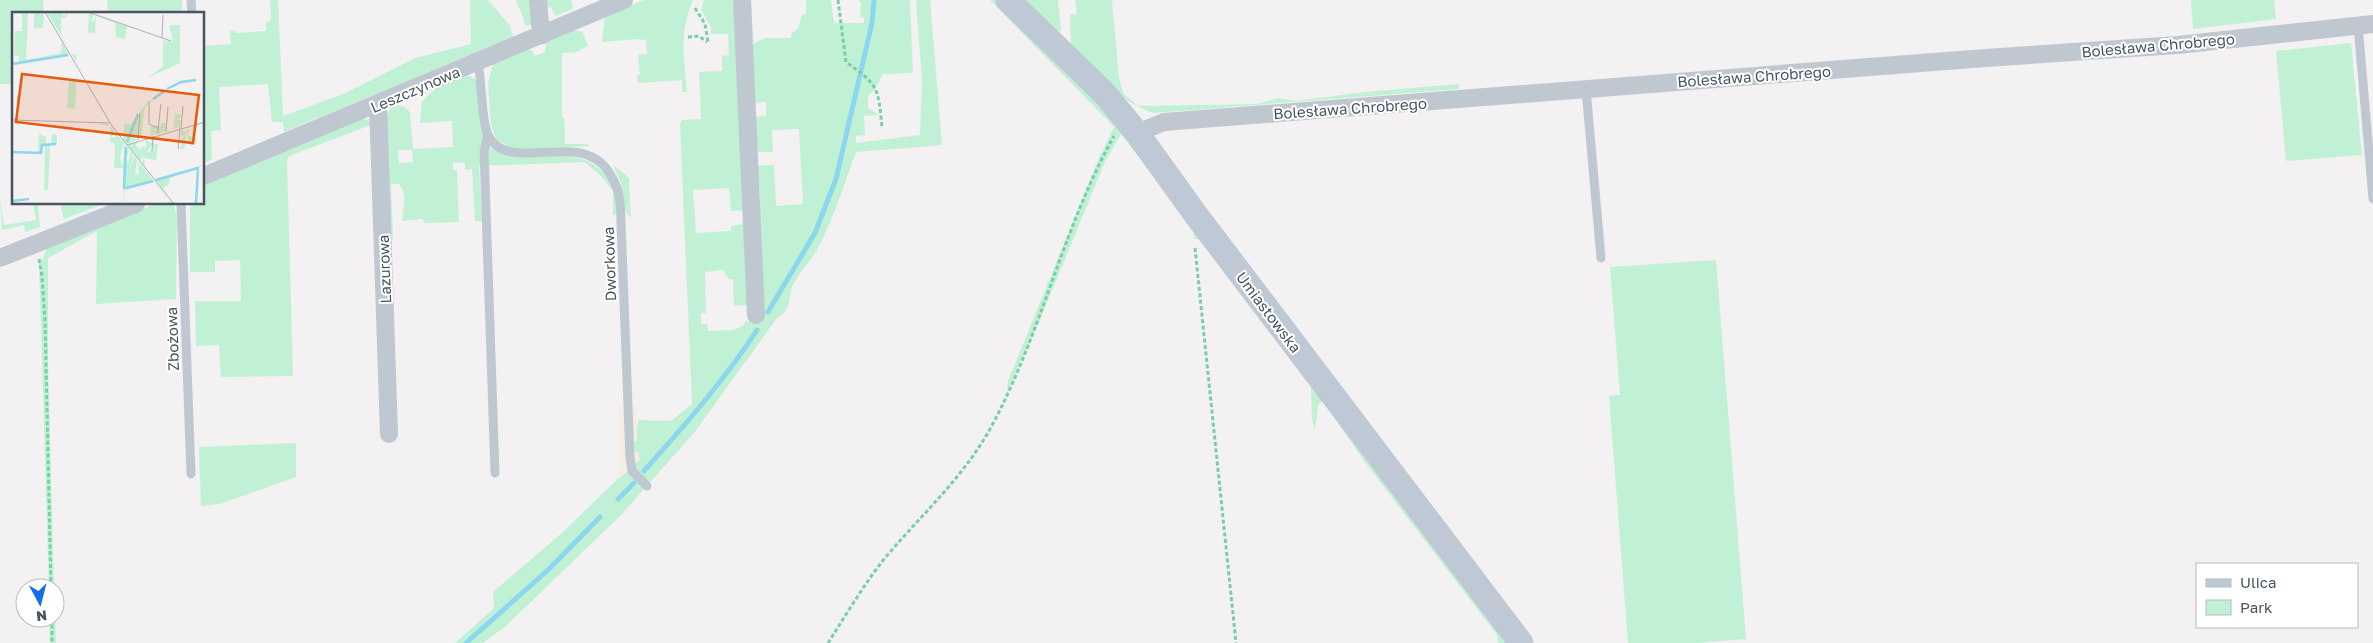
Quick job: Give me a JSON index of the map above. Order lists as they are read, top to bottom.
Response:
{
  "streets": {
    "main road": ["Umiastowska"],
    "street": ["Bolesława Chrobrego", "Leszczynowa", "Lazurowa"],
    "lane": ["Dworkowa", "Zbożowa"]
  },
  "crossings": [
    ["Bolesława Chrobrego", "Umiastowska"],
    ["Leszczynowa", "Lazurowa"]
  ],
  "legend": ["Ulica", "Park"],
  "north": "bottom"
}
